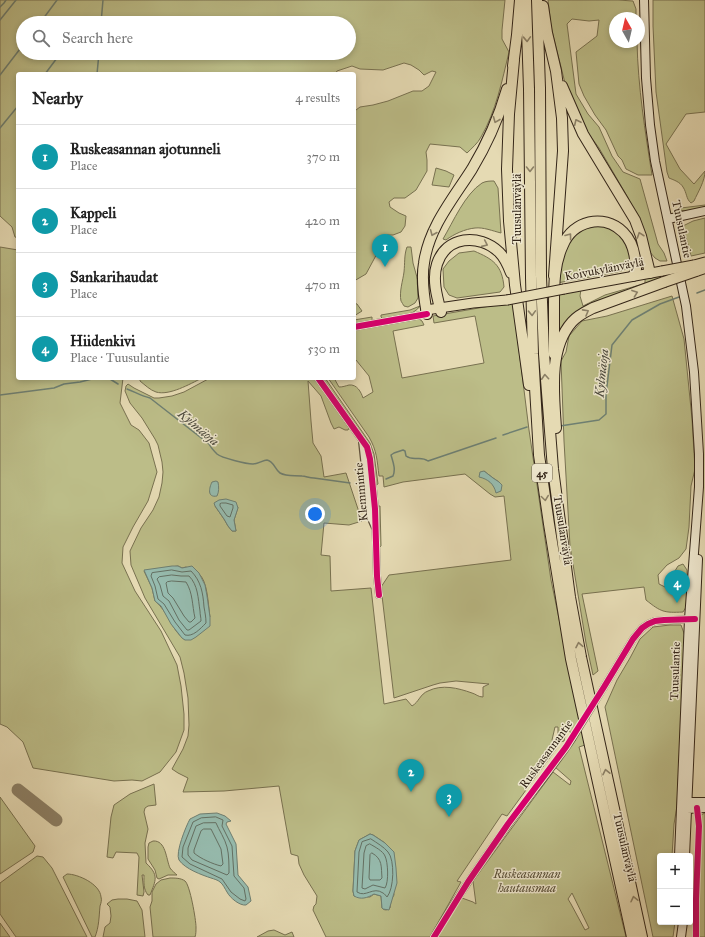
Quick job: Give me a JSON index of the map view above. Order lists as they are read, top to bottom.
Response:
{
  "streets": {
    "highway": ["Tuusulanväylä", "45"],
    "main road": ["Tuusulantie", "Koivukylänväylä"],
    "street": ["Klemmintie", "Ruskeasannantie"]
  },
  "crossings": [
    ["Tuusulantie", "Ruskeasannantie"]
  ],
  "water": ["Kylmäoja"],
  "parks": ["Ruskeasannan hautausmaa"],
  "north": "top",
  "page": {
    "search": "Search here",
    "heading": ["Nearby", "4 results"],
    "list": [
      {
        "mark": "1",
        "name": "Ruskeasannan ajotunneli",
        "note": "Place",
        "value": "370 m"
      },
      {
        "mark": "2",
        "name": "Kappeli",
        "note": "Place",
        "value": "420 m"
      },
      {
        "mark": "3",
        "name": "Sankarihaudat",
        "note": "Place",
        "value": "470 m"
      },
      {
        "mark": "4",
        "name": "Hiidenkivi",
        "note": "Place · Tuusulantie",
        "value": "530 m"
      }
    ],
    "pins": [
      "1",
      "4",
      "2",
      "3"
    ],
    "map_buttons": ["+", "−"]
  }
}
